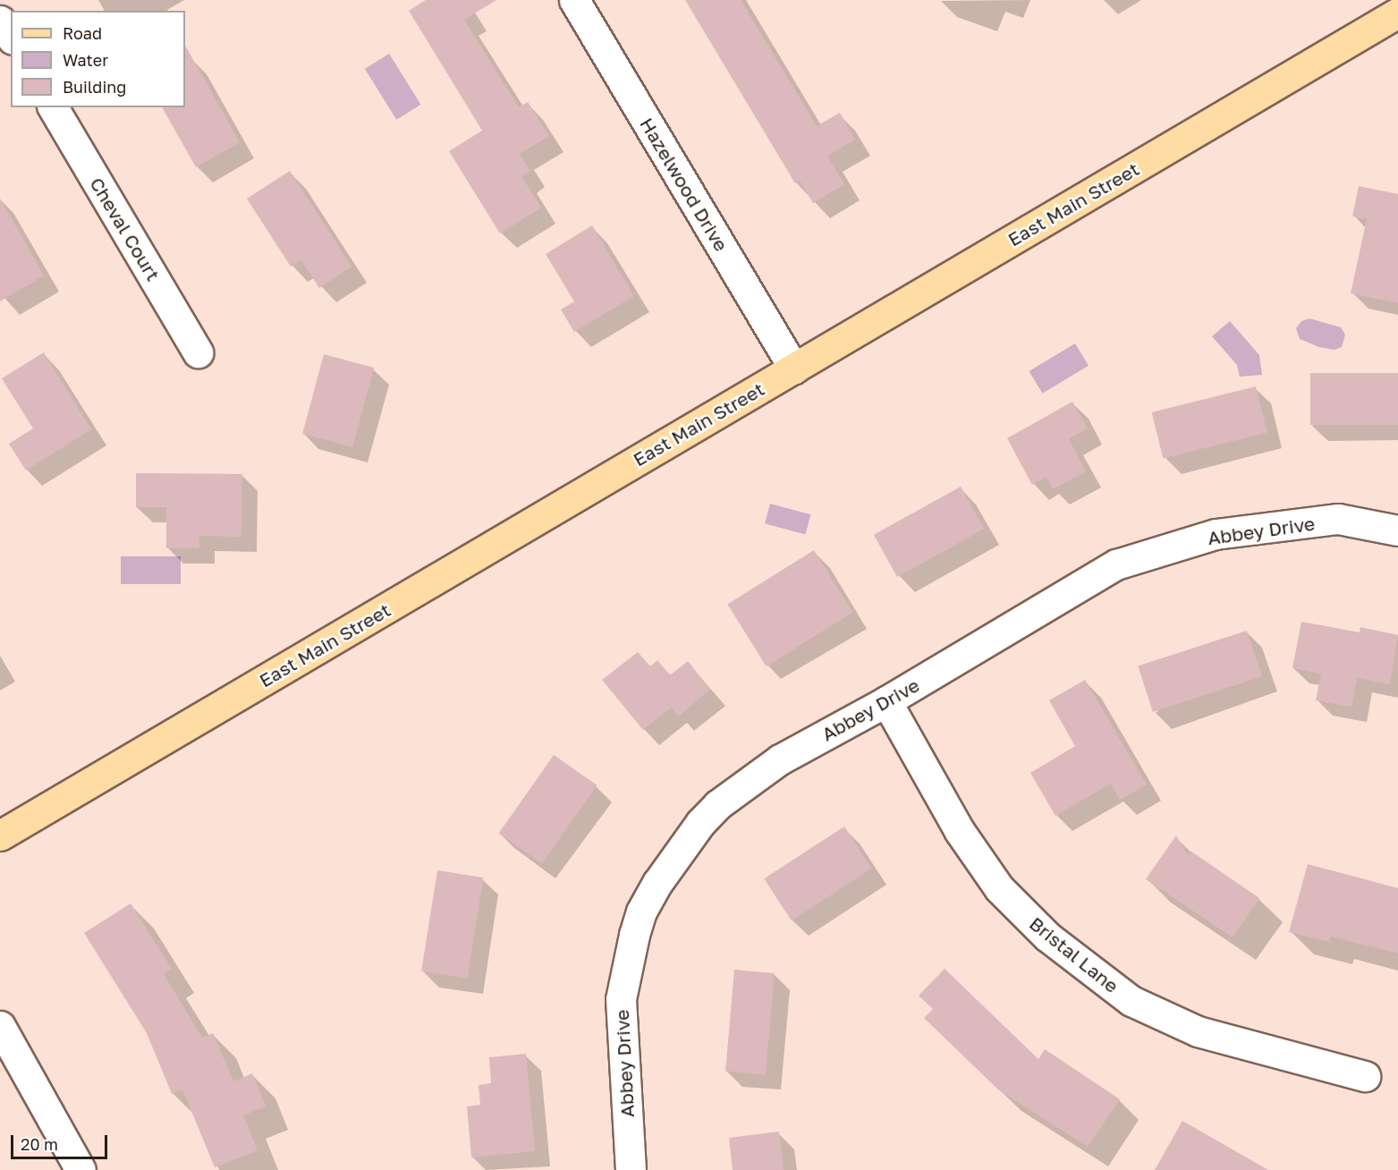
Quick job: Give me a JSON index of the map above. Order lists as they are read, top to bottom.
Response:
{
  "streets": {
    "main road": ["East Main Street"],
    "street": [
      "Hazelwood Drive",
      "Cheval Court",
      "Abbey Drive",
      "Bristal Lane"
    ]
  },
  "crossings": [
    ["Hazelwood Drive", "East Main Street"],
    ["Abbey Drive", "Bristal Lane"]
  ],
  "legend": ["Road", "Water", "Building"],
  "scale_bar": "20 m"
}
